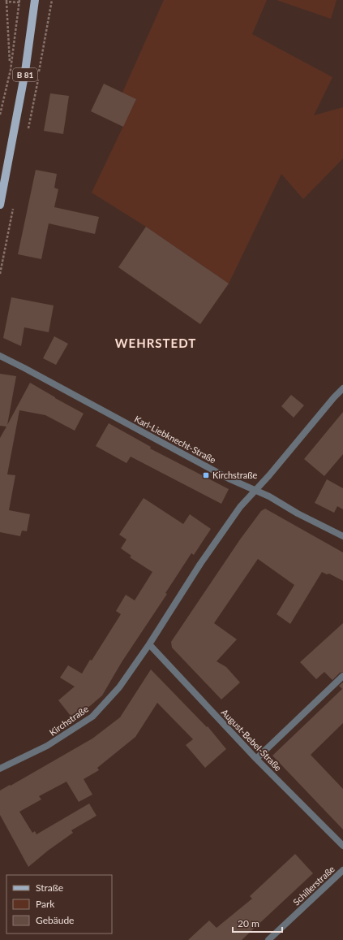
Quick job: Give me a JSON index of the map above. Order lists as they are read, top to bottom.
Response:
{
  "streets": {
    "main road": ["B 81"],
    "street": [
      "Karl-Liebknecht-Straße",
      "Kirchstraße",
      "August-Bebel-Straße",
      "Schillerstraße"
    ]
  },
  "crossings": [
    ["Karl-Liebknecht-Straße", "Kirchstraße"],
    ["Kirchstraße", "August-Bebel-Straße"]
  ],
  "districts": ["WEHRSTEDT"],
  "places": {
    "transit": ["Kirchstraße"]
  },
  "legend": ["Straße", "Park", "Gebäude"],
  "scale_bar": "20 m"
}
